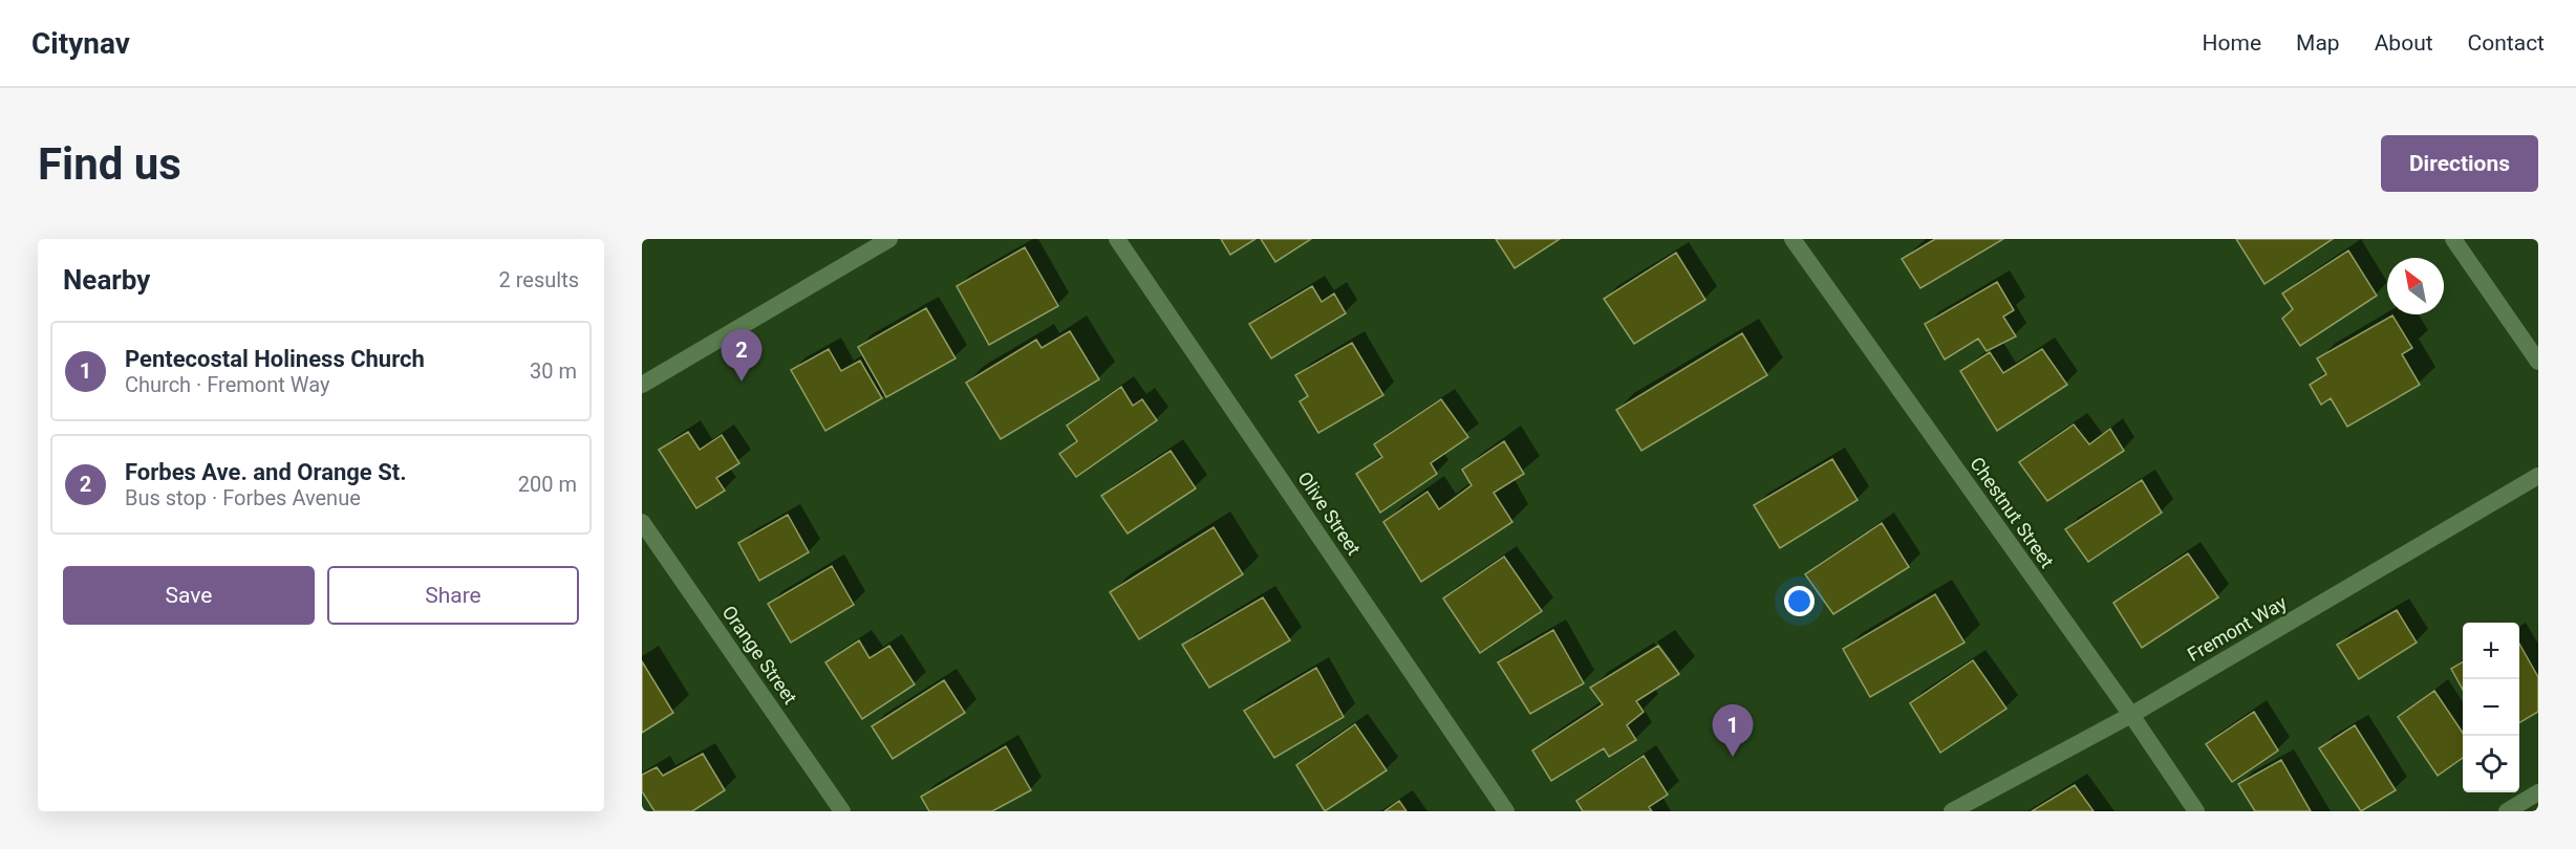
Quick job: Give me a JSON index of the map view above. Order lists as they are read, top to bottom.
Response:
{
  "streets": {
    "street": [
      "Chestnut Street",
      "Olive Street",
      "Fremont Way",
      "Orange Street"
    ]
  },
  "crossings": [
    ["Chestnut Street", "Fremont Way"]
  ],
  "north": "top left",
  "page": {
    "header": "Citynav",
    "nav": [
      "Home",
      "Map",
      "About",
      "Contact"
    ],
    "buttons": [
      "Directions",
      ["Save", "Share"]
    ],
    "title": "Find us",
    "heading": ["Nearby", "2 results"],
    "list": [
      {
        "mark": "1",
        "name": "Pentecostal Holiness Church",
        "note": "Church · Fremont Way",
        "value": "30 m"
      },
      {
        "mark": "2",
        "name": "Forbes Ave. and Orange St.",
        "note": "Bus stop · Forbes Avenue",
        "value": "200 m"
      }
    ],
    "pins": ["2", "1"],
    "map_buttons": ["+", "−"]
  }
}
